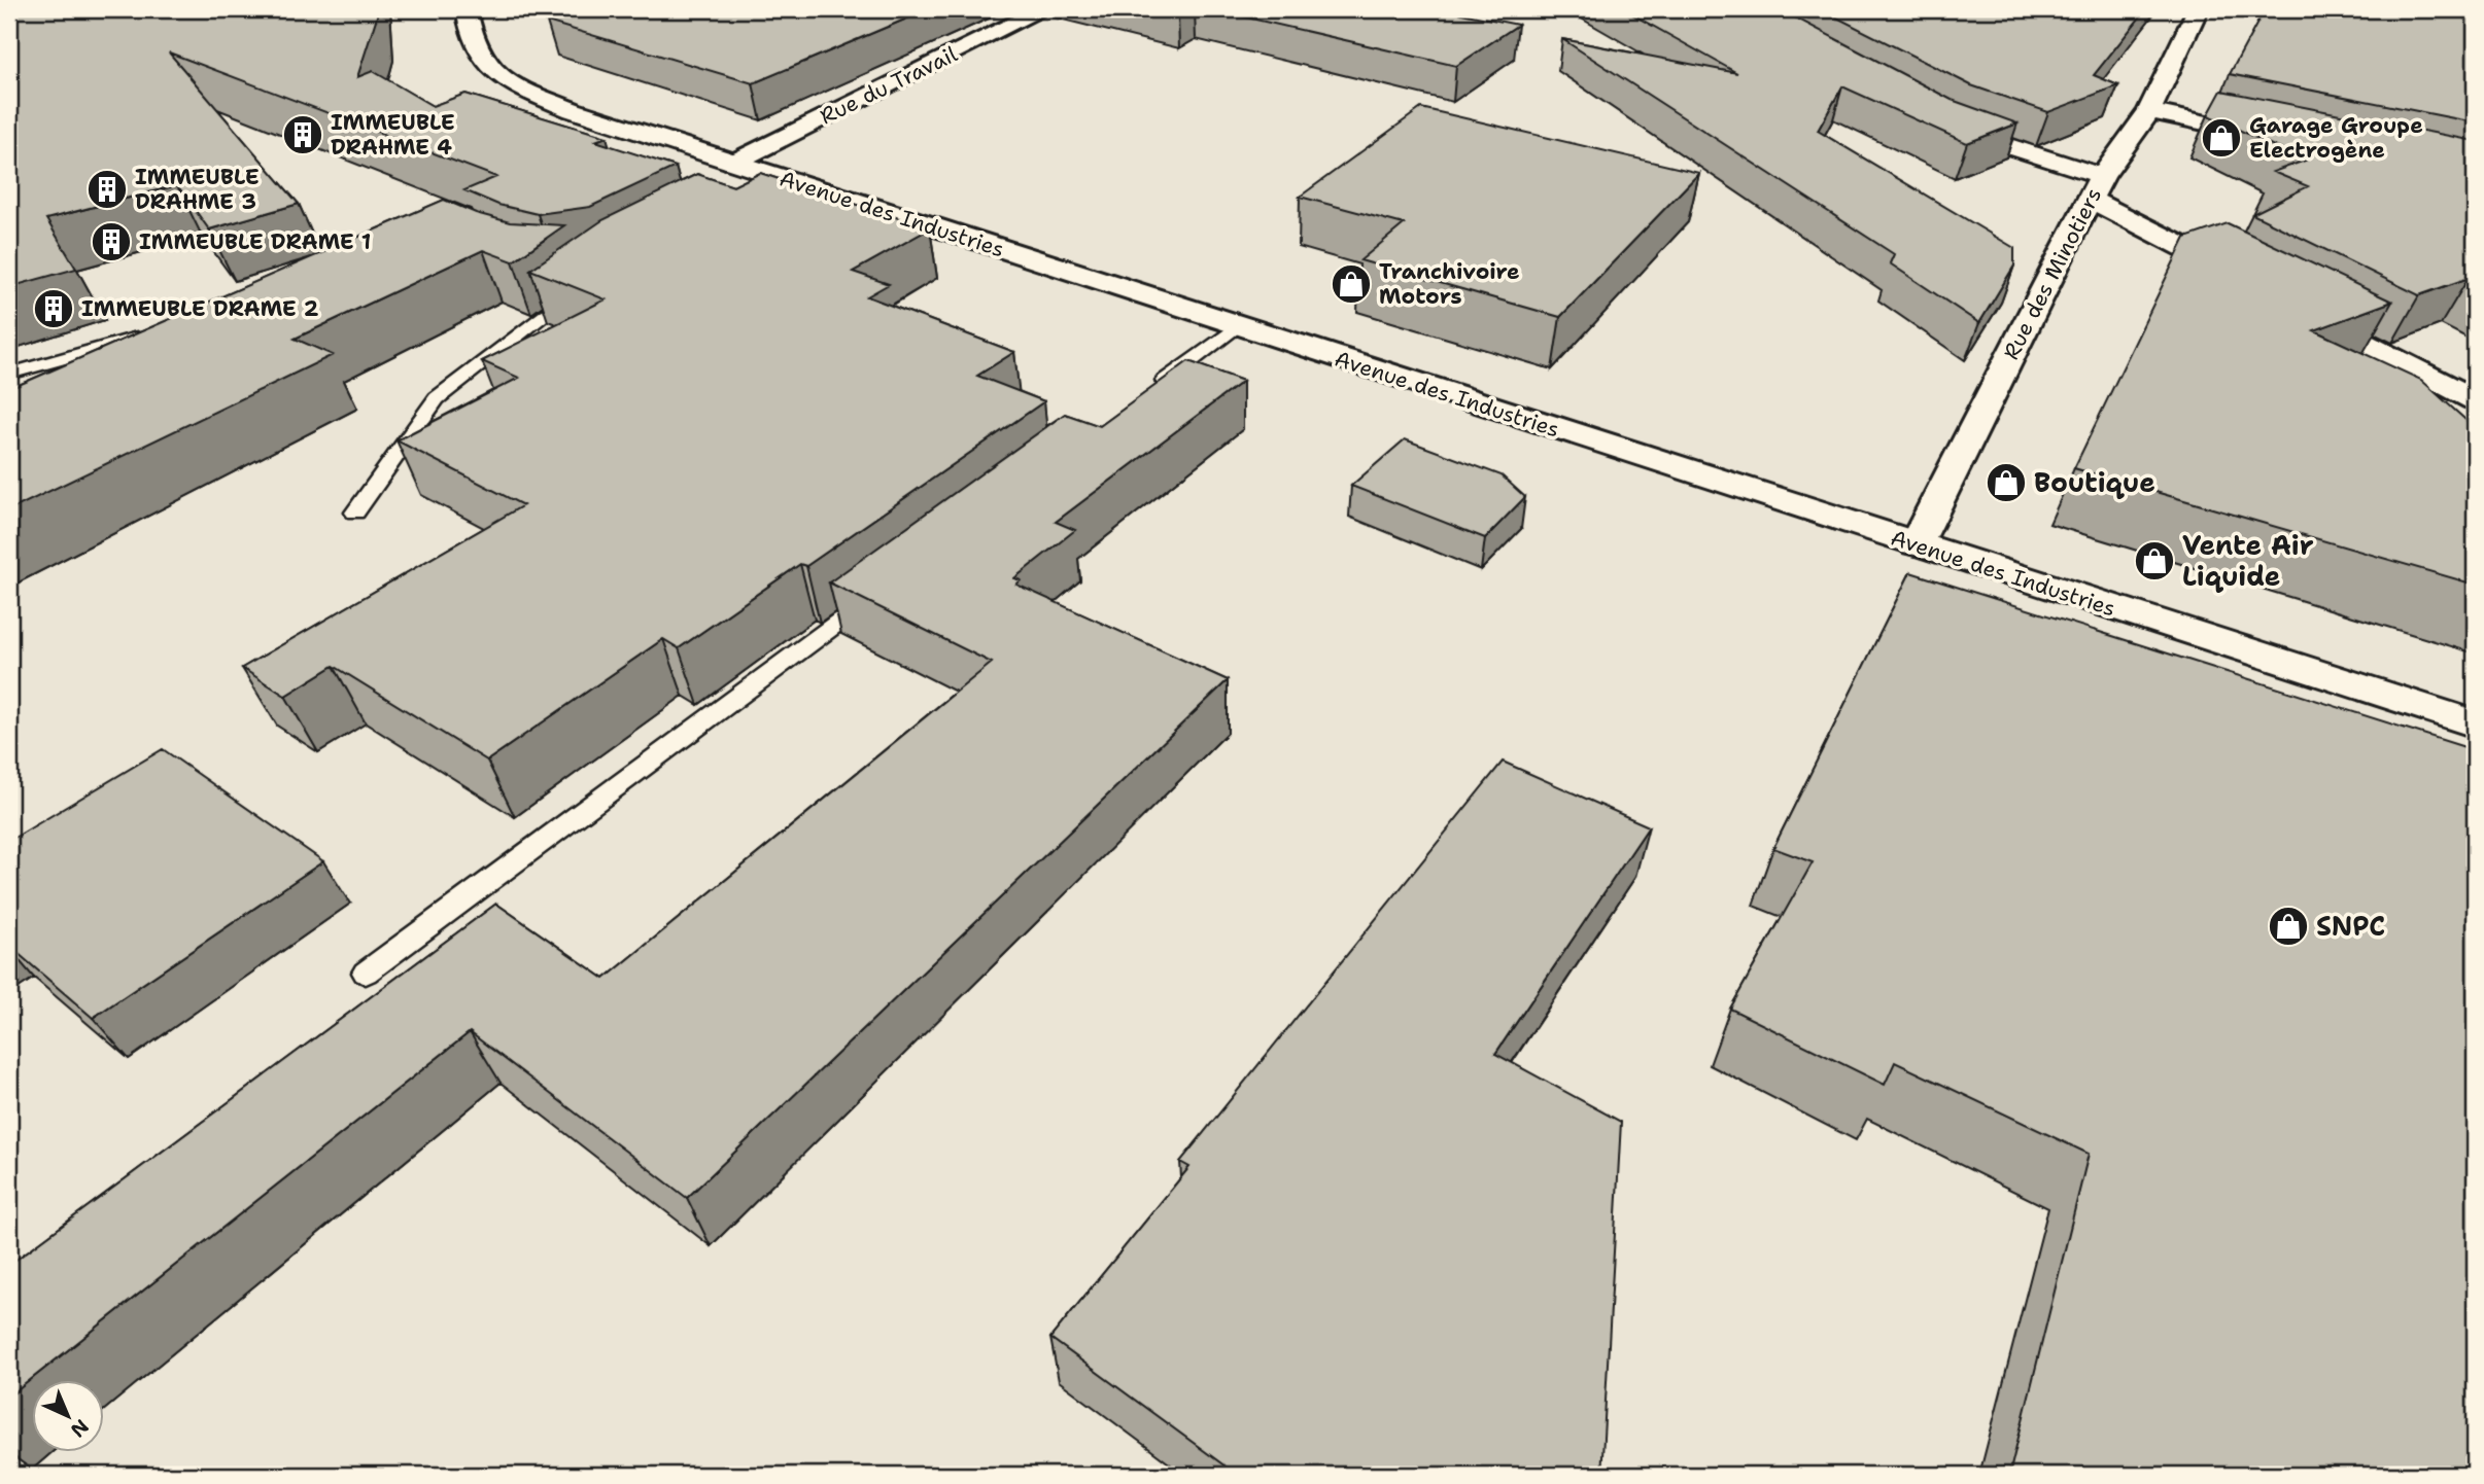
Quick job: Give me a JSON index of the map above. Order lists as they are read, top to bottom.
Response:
{
  "streets": {
    "street": ["Rue du Travail", "Avenue des Industries", "Rue des Minotiers"]
  },
  "crossings": [
    ["Rue du Travail", "Avenue des Industries"],
    ["Avenue des Industries", "Rue des Minotiers"]
  ],
  "places": {
    "building": [
      "IMMEUBLE DRAHME 4",
      "IMMEUBLE DRAHME 3",
      "IMMEUBLE DRAME 1",
      "IMMEUBLE DRAME 2"
    ],
    "shop": [
      "Garage Groupe Electrogène",
      "Tranchivoire Motors",
      "Boutique",
      "Vente Air Liquide",
      "SNPC"
    ]
  },
  "north": "bottom right"
}
